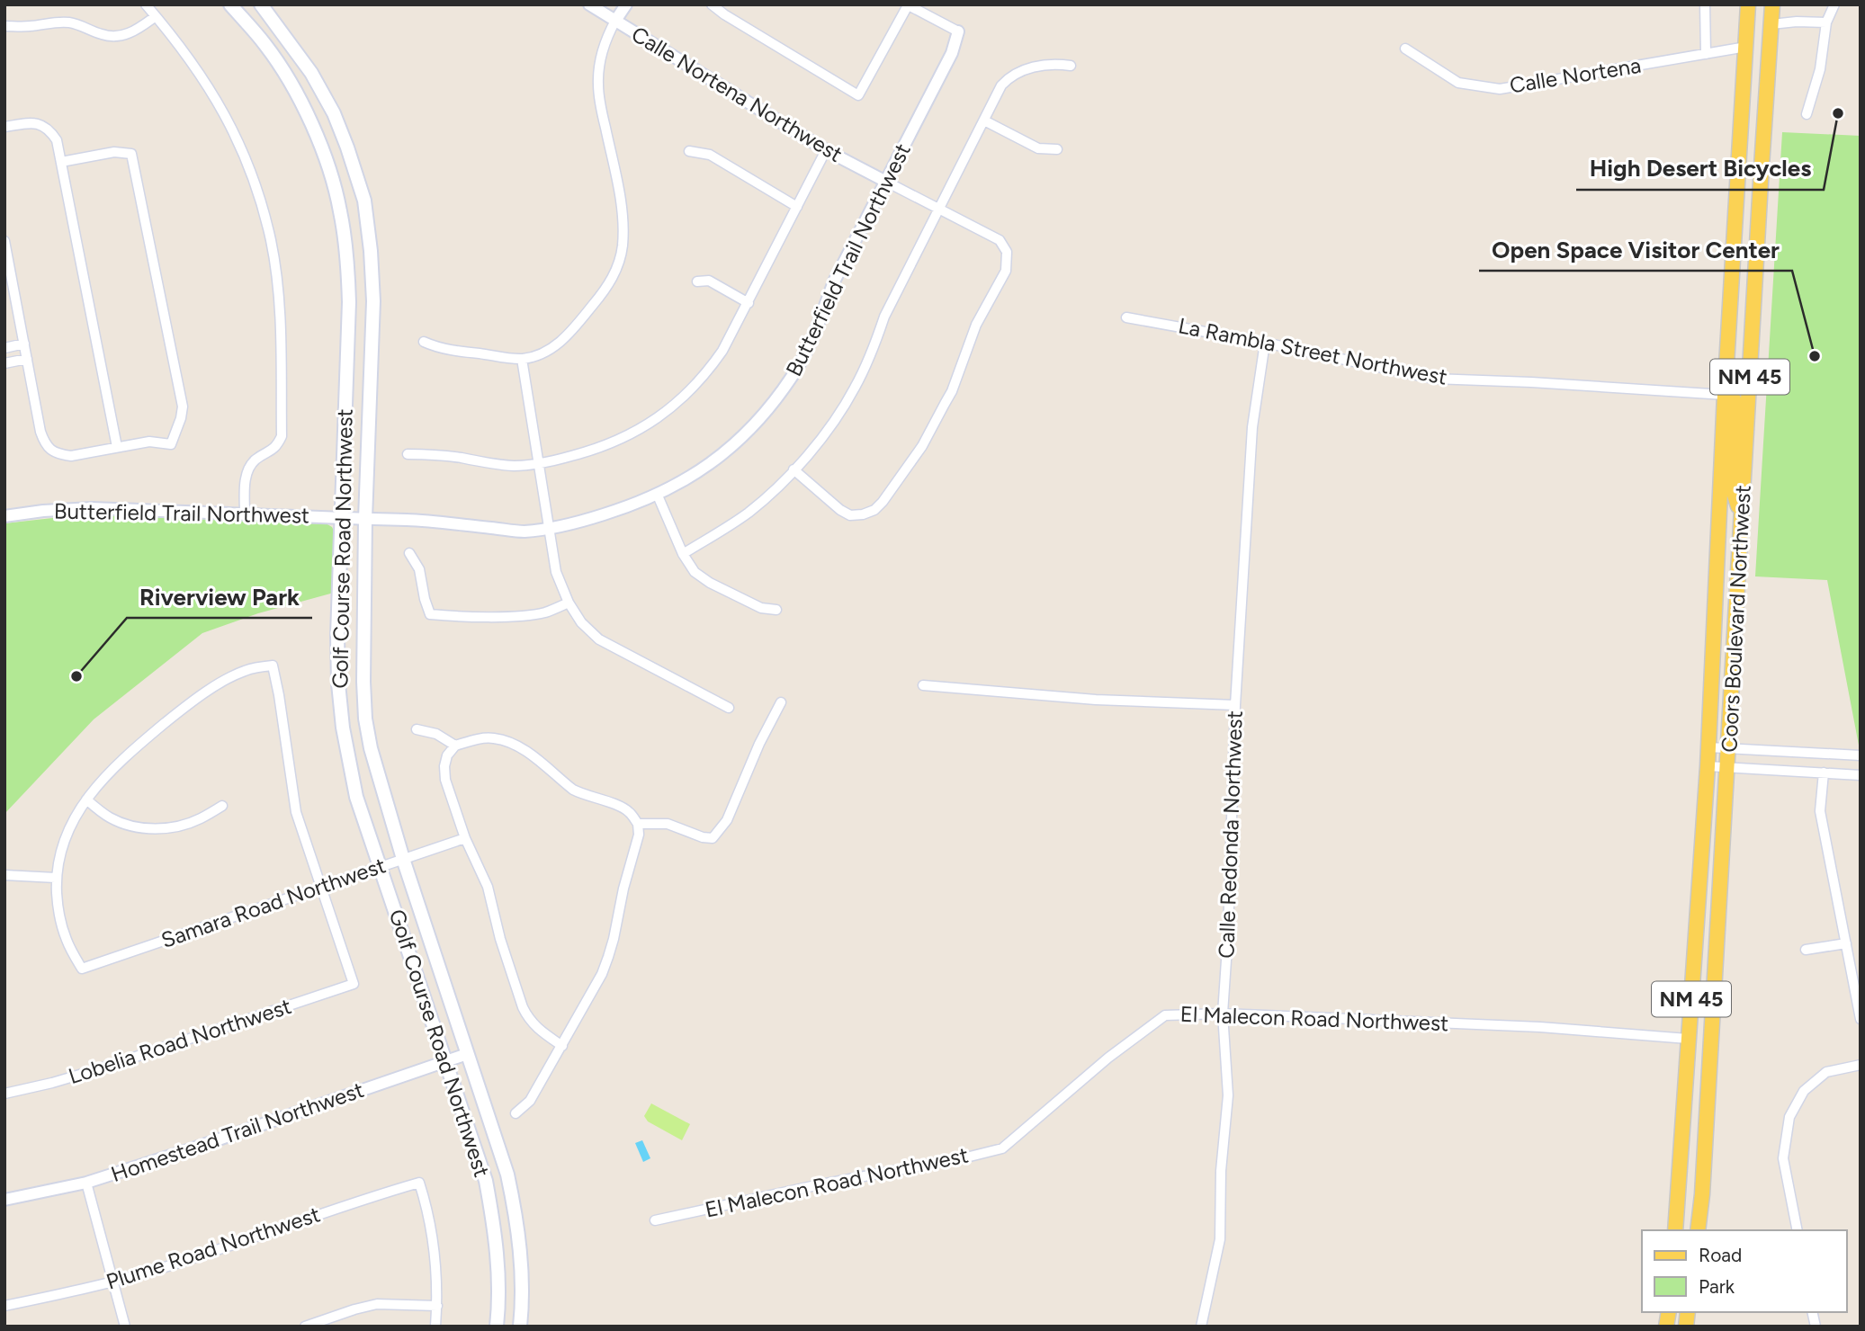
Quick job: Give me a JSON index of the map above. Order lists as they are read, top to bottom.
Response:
{
  "streets": {
    "main road": ["NM 45", "Golf Course Road Northwest", "Coors Boulevard Northwest"],
    "street": [
      "Calle Nortena",
      "Calle Nortena Northwest",
      "Butterfield Trail Northwest",
      "La Rambla Street Northwest",
      "Calle Redonda Northwest",
      "Samara Road Northwest",
      "El Malecon Road Northwest",
      "Lobelia Road Northwest",
      "Homestead Trail Northwest",
      "Plume Road Northwest"
    ]
  },
  "crossings": [
    ["Calle Nortena", "Coors Boulevard Northwest"],
    ["Calle Nortena Northwest", "Butterfield Trail Northwest"],
    ["Butterfield Trail Northwest", "Golf Course Road Northwest"],
    ["La Rambla Street Northwest", "Coors Boulevard Northwest"],
    ["La Rambla Street Northwest", "Calle Redonda Northwest"],
    ["Golf Course Road Northwest", "Samara Road Northwest"],
    ["Golf Course Road Northwest", "Homestead Trail Northwest"],
    ["Coors Boulevard Northwest", "El Malecon Road Northwest"],
    ["Calle Redonda Northwest", "El Malecon Road Northwest"],
    ["Samara Road Northwest", "Lobelia Road Northwest"]
  ],
  "places": ["High Desert Bicycles", "Open Space Visitor Center", "Riverview Park"],
  "legend": ["Road", "Park"]
}
